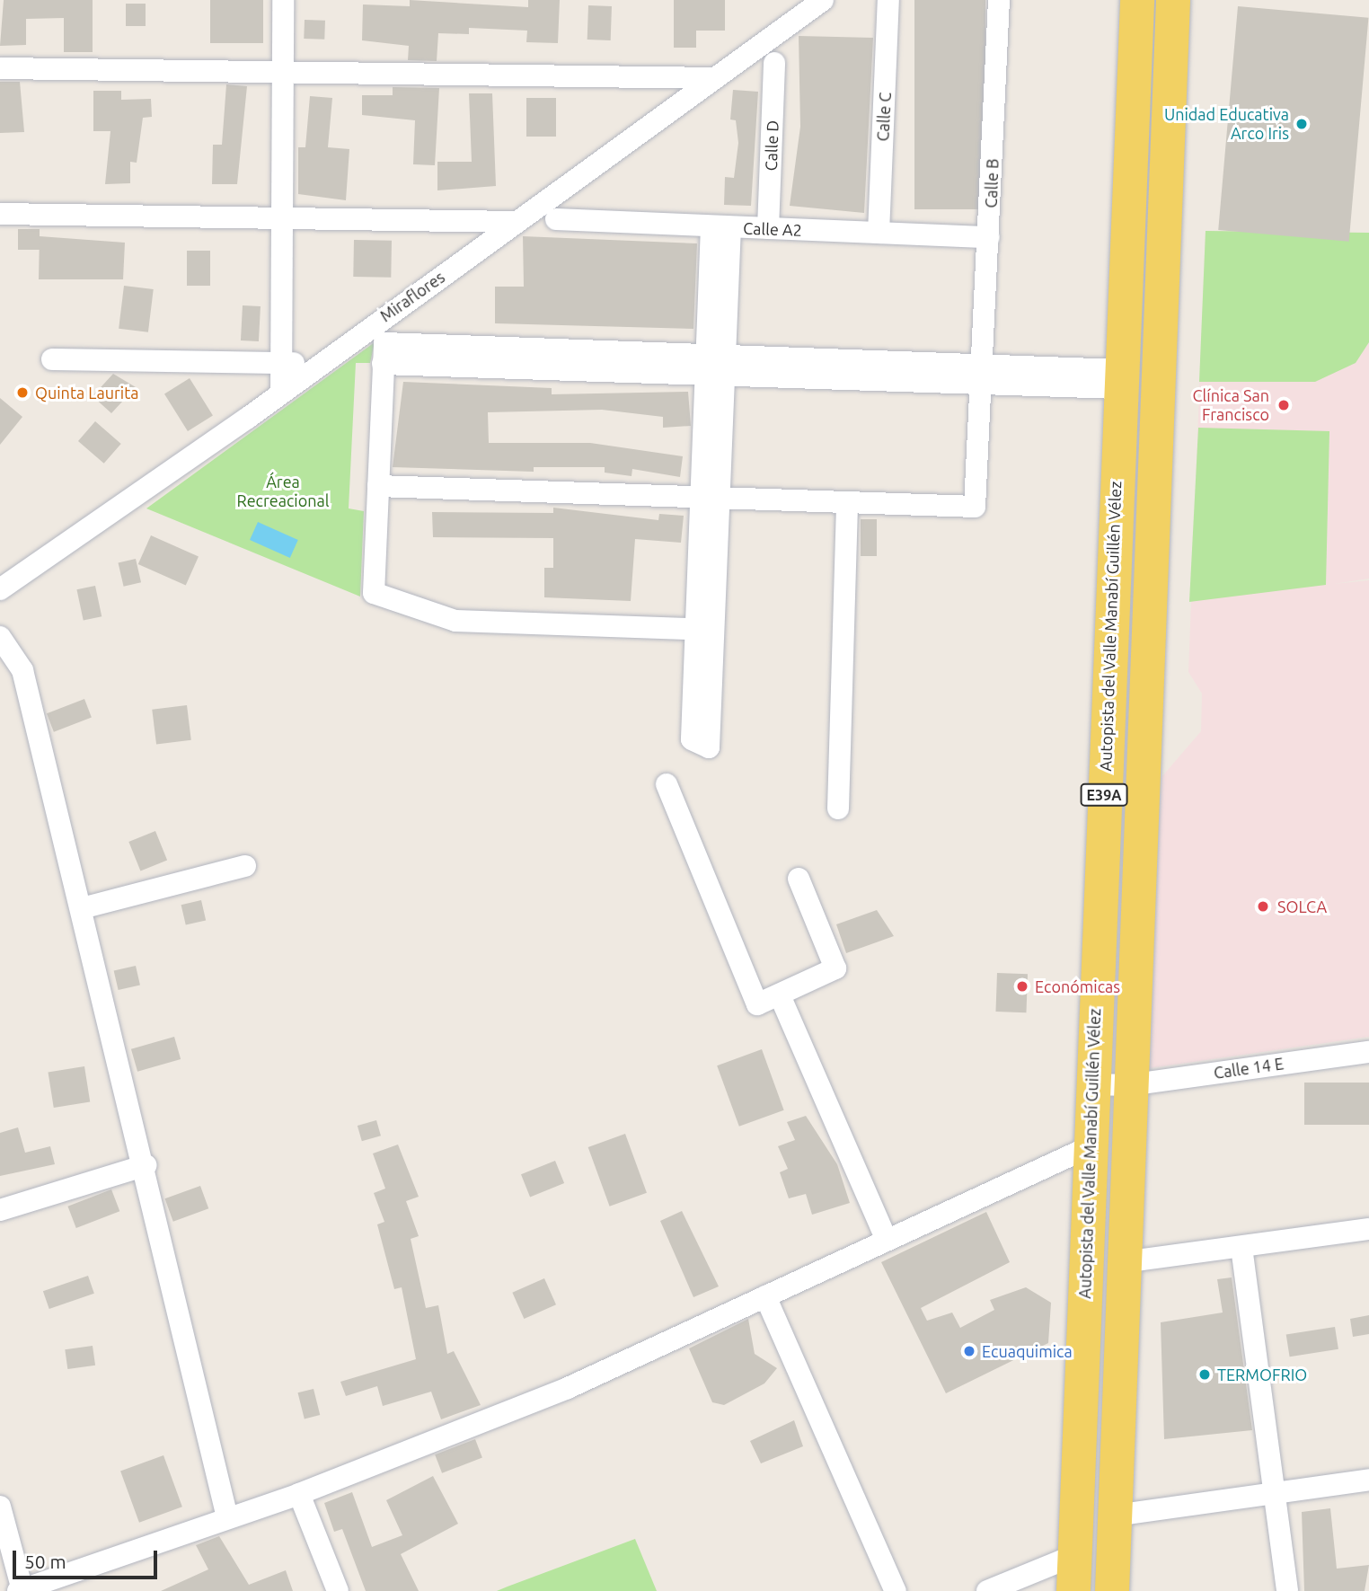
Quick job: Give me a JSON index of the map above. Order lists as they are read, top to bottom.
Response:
{
  "streets": {
    "main road": ["Autopista del Valle Manabí Guillén Vélez", "E39A"],
    "street": [
      "Calle C",
      "Calle D",
      "Calle B",
      "Calle A2",
      "Miraflores",
      "Calle 14 E"
    ]
  },
  "crossings": [
    ["Calle C", "Calle A2"],
    ["Calle D", "Calle A2"],
    ["Calle B", "Calle A2"],
    ["Autopista del Valle Manabí Guillén Vélez", "Calle 14 E"],
    ["E39A", "Calle 14 E"]
  ],
  "parks": ["Área Recreacional"],
  "places": [
    "Unidad Educativa Arco Iris",
    "Quinta Laurita",
    "Clínica San Francisco",
    "SOLCA",
    "Económicas",
    "Ecuaquimica",
    "TERMOFRIO"
  ],
  "scale_bar": "50 m"
}
